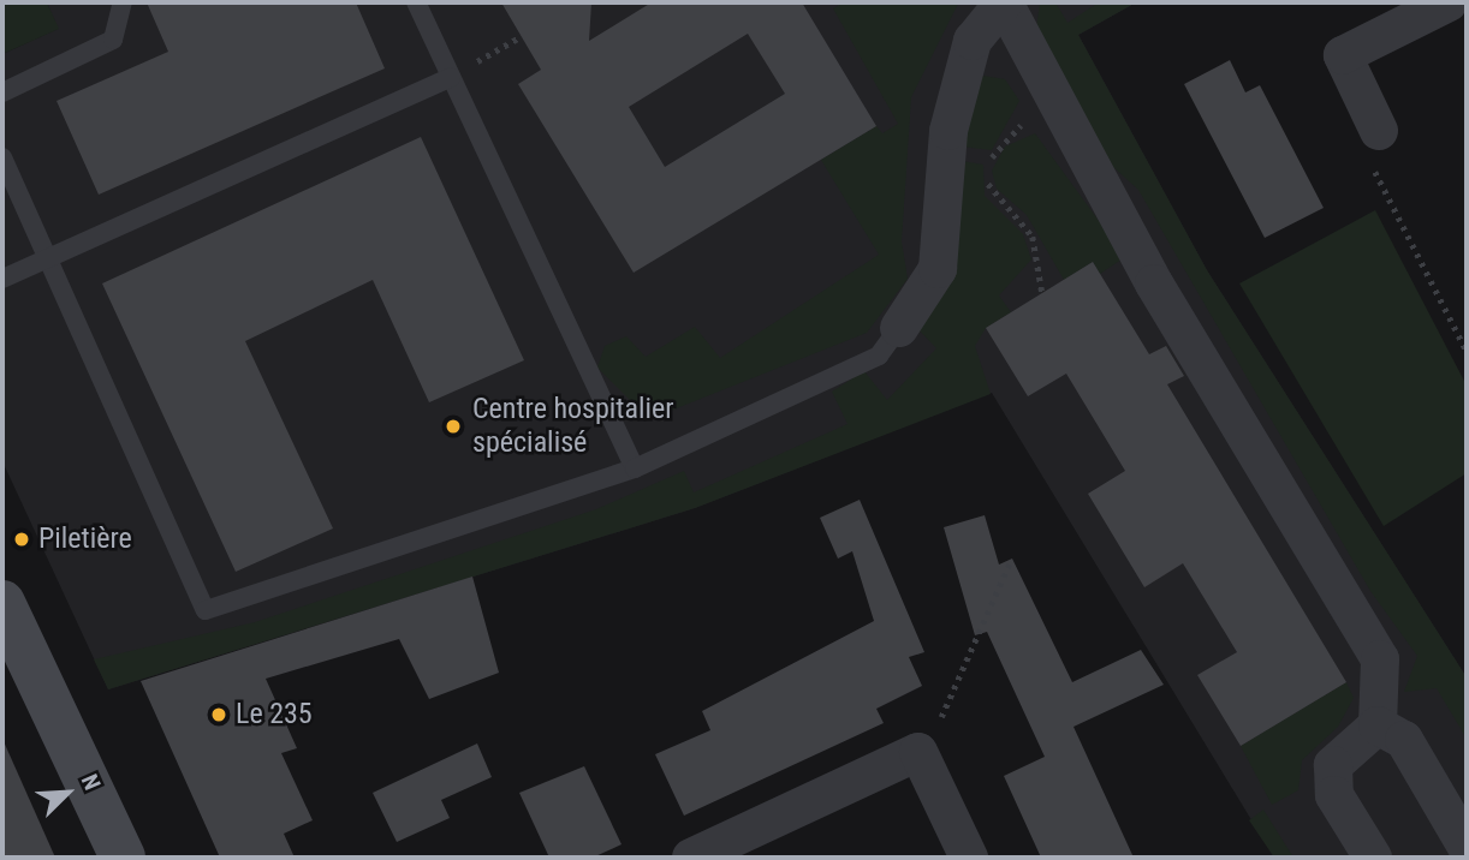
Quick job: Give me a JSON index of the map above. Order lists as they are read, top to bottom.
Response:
{
  "places": ["Centre hospitalier spécialisé", "Piletière", "Le 235"],
  "north": "top right"
}
